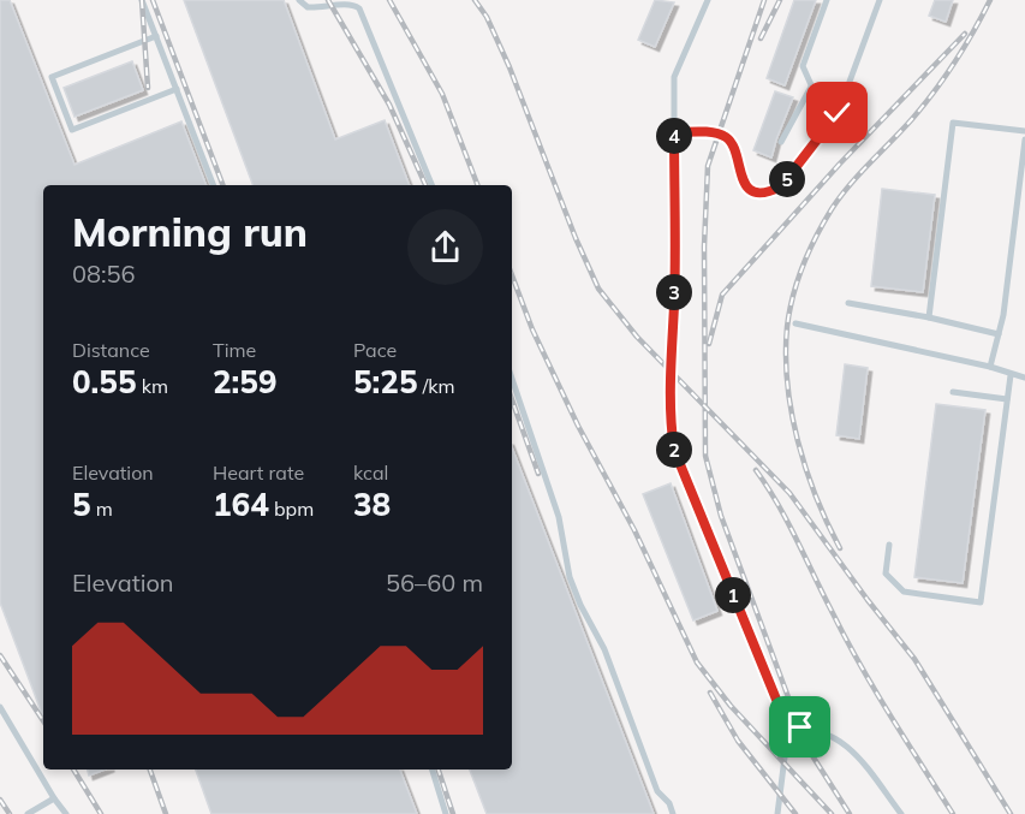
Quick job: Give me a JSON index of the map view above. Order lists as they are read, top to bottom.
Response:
{
  "page": {
    "pins": [
      "4",
      "5",
      "3",
      "2",
      "1"
    ],
    "heading": ["Morning run", "08:56"],
    "stats": [
      ["Distance", "0.55 km"],
      ["Time", "2:59"],
      ["Pace", "5:25 /km"],
      ["Elevation", "5 m"],
      ["Heart rate", "164 bpm"],
      ["kcal", "38"]
    ],
    "chart": ["Elevation", "56–60 m"]
  }
}
